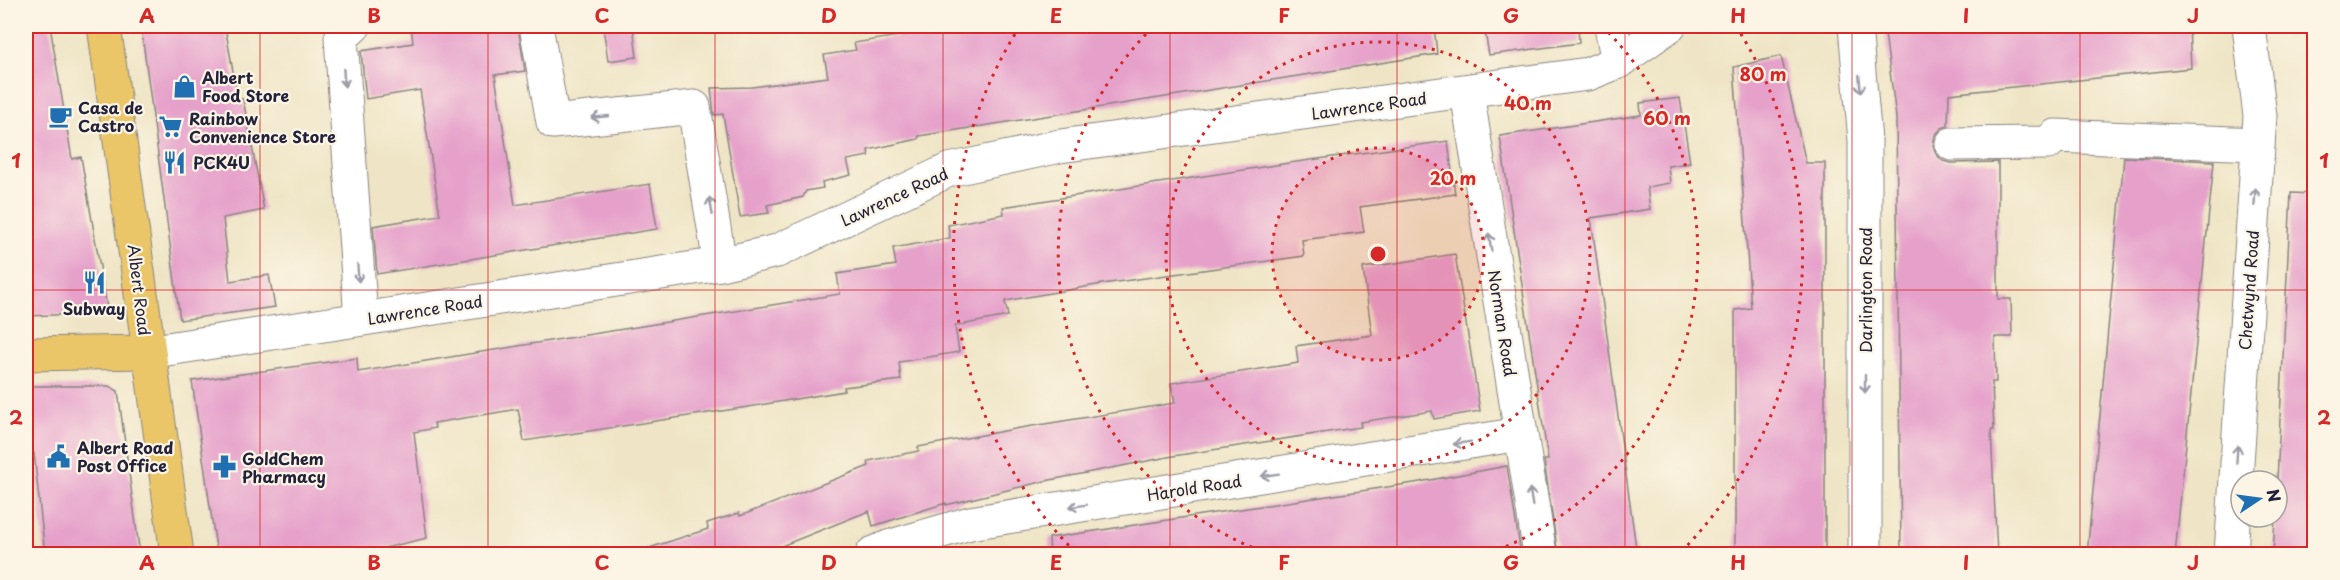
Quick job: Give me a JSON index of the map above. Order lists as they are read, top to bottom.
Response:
{
  "streets": {
    "main road": ["Albert Road"],
    "street": [
      "Lawrence Road",
      "Darlington Road",
      "Chetwynd Road",
      "Norman Road",
      "Harold Road"
    ]
  },
  "crossings": [
    ["Lawrence Road", "Albert Road"],
    ["Lawrence Road", "Norman Road"],
    ["Norman Road", "Harold Road"]
  ],
  "one_way": [
    "Darlington Road",
    "Chetwynd Road",
    "Norman Road",
    "Harold Road"
  ],
  "places": {
    "shop": ["Albert Food Store"],
    "cafe": ["Casa de Castro"],
    "supermarket": ["Rainbow Convenience Store"],
    "restaurant": ["PCK4U", "Subway"],
    "public building": ["Albert Road Post Office"],
    "pharmacy": ["GoldChem Pharmacy"]
  },
  "north": "right",
  "grid": {
    "columns": [
      "A",
      "B",
      "C",
      "D",
      "E",
      "F",
      "G",
      "H",
      "I",
      "J"
    ],
    "rows": ["1", "2"]
  },
  "rings": [
    "80 m",
    "40 m",
    "60 m",
    "20 m"
  ]
}
